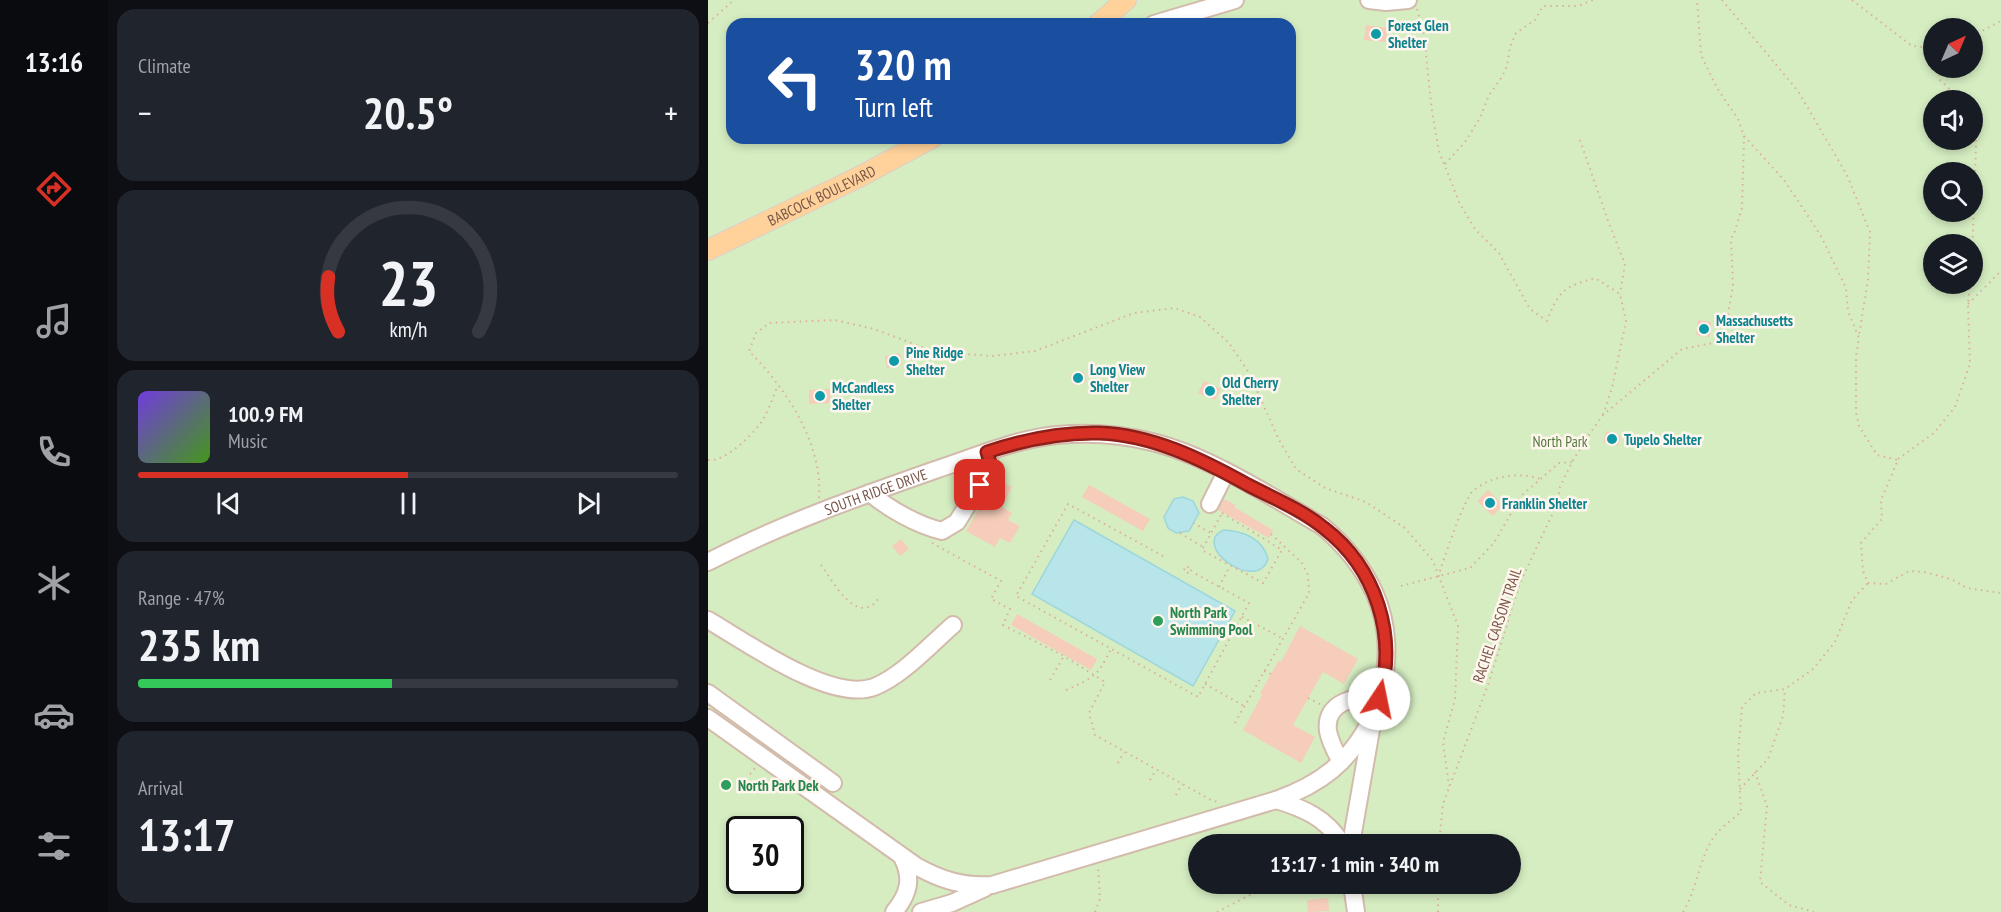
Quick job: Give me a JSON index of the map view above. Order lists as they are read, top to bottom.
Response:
{
  "streets": {
    "main road": ["BABCOCK BOULEVARD"],
    "street": ["SOUTH RIDGE DRIVE"],
    "path": ["RACHEL CARSON TRAIL"]
  },
  "parks": ["North Park"],
  "places": [
    "Forest Glen Shelter",
    "Massachusetts Shelter",
    "Pine Ridge Shelter",
    "Long View Shelter",
    "Old Cherry Shelter",
    "McCandless Shelter",
    "Tupelo Shelter",
    "Franklin Shelter",
    "North Park Swimming Pool",
    "North Park Dek"
  ],
  "north": "top right",
  "page": {
    "tabs": "13:16",
    "tile": [
      "Climate",
      ["Range · 47%", "235 km"],
      ["Arrival", "13:17"]
    ],
    "turn": ["320 m", "Turn left"],
    "heat": ["−", "20.5°", "+"],
    "song": ["100.9 FM", "Music"],
    "limit": "30",
    "trip": "13:17 · 1 min · 340 m",
    "gauge": ["23", "km/h"]
  }
}
